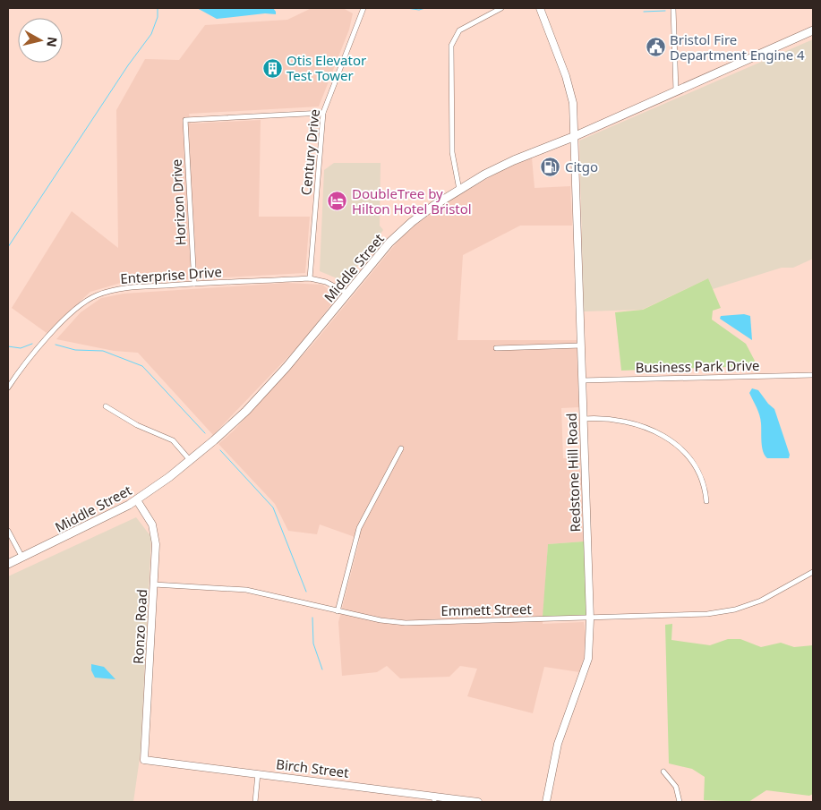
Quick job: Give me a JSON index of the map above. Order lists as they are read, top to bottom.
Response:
{
  "streets": {
    "main road": [
      "Middle Street",
      "Redstone Hill Road",
      "Ronzo Road",
      "Birch Street"
    ],
    "street": [
      "Century Drive",
      "Horizon Drive",
      "Enterprise Drive",
      "Business Park Drive",
      "Emmett Street"
    ]
  },
  "crossings": [
    ["Century Drive", "Horizon Drive"],
    ["Century Drive", "Enterprise Drive"],
    ["Horizon Drive", "Enterprise Drive"],
    ["Middle Street", "Enterprise Drive"],
    ["Middle Street", "Redstone Hill Road"],
    ["Middle Street", "Ronzo Road"],
    ["Business Park Drive", "Redstone Hill Road"],
    ["Redstone Hill Road", "Emmett Street"],
    ["Emmett Street", "Ronzo Road"],
    ["Ronzo Road", "Birch Street"]
  ],
  "places": {
    "public building": ["Bristol Fire Department Engine 4"],
    "building": ["Otis Elevator Test Tower"],
    "fuel station": ["Citgo"],
    "hotel": ["DoubleTree by Hilton Hotel Bristol"]
  },
  "north": "right"
}
